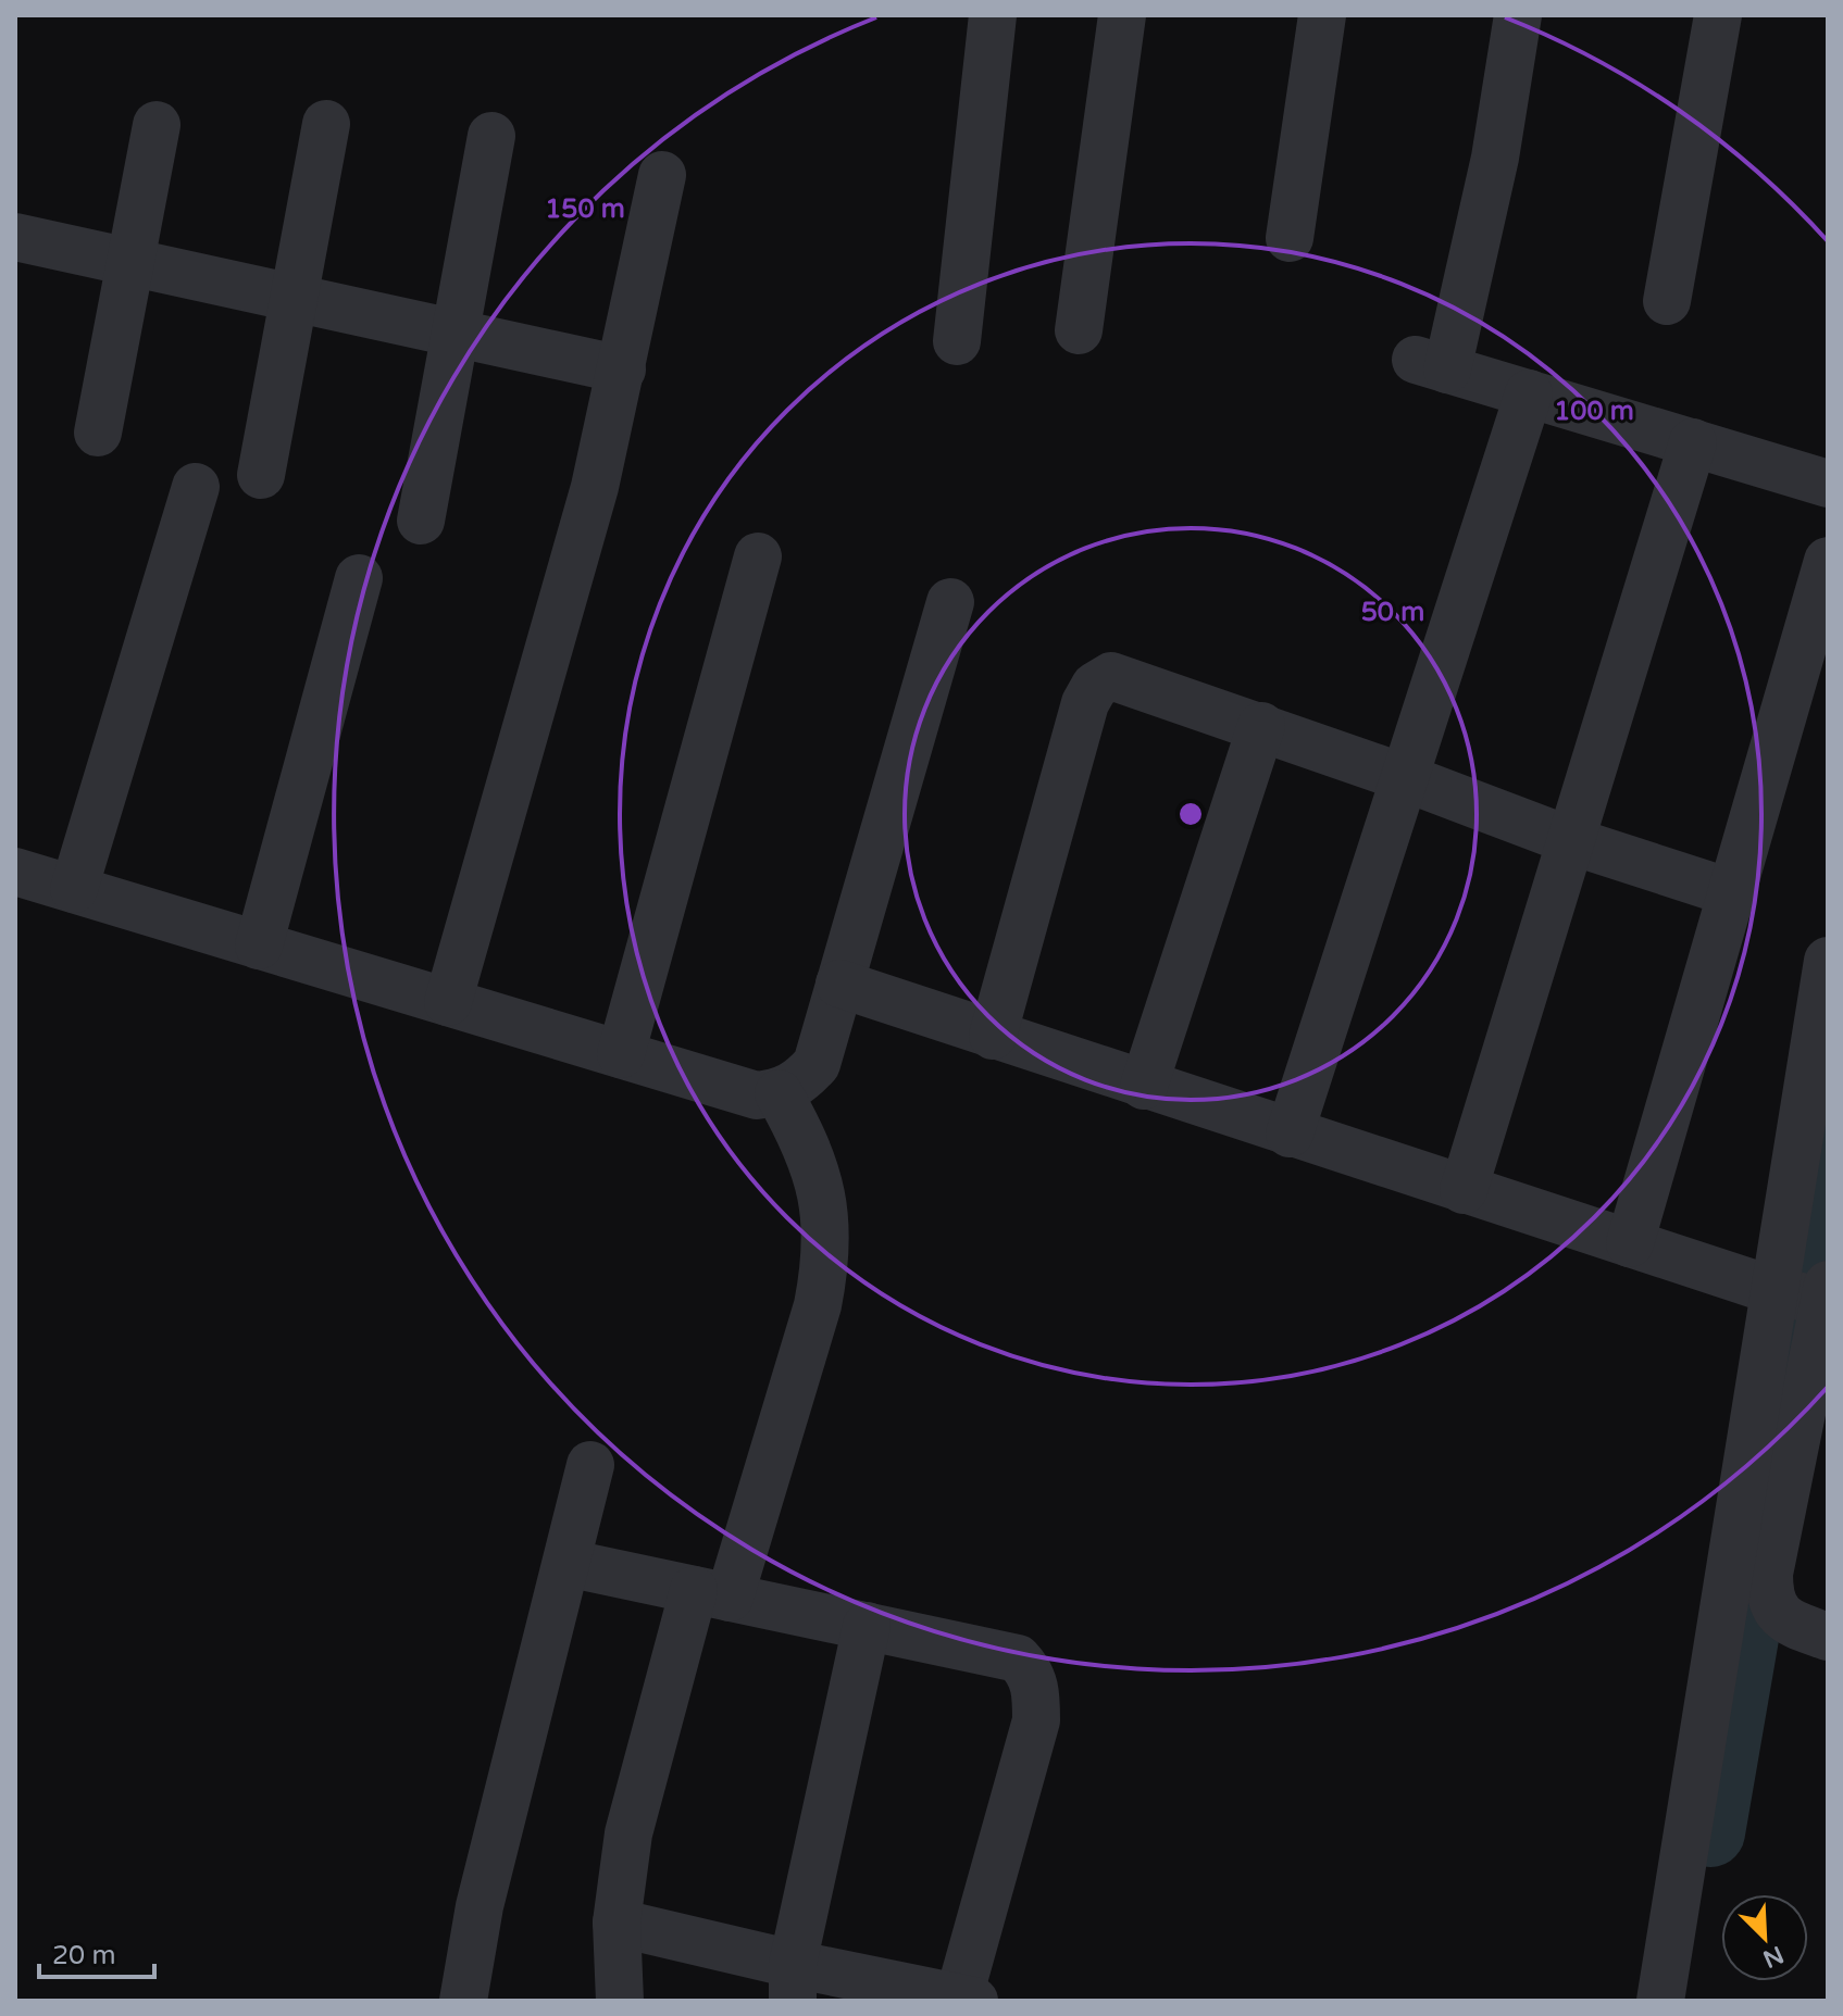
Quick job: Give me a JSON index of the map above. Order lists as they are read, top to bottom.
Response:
{
  "scale_bar": "20 m",
  "north": "bottom right",
  "rings": ["150 m", "100 m", "50 m"]
}
